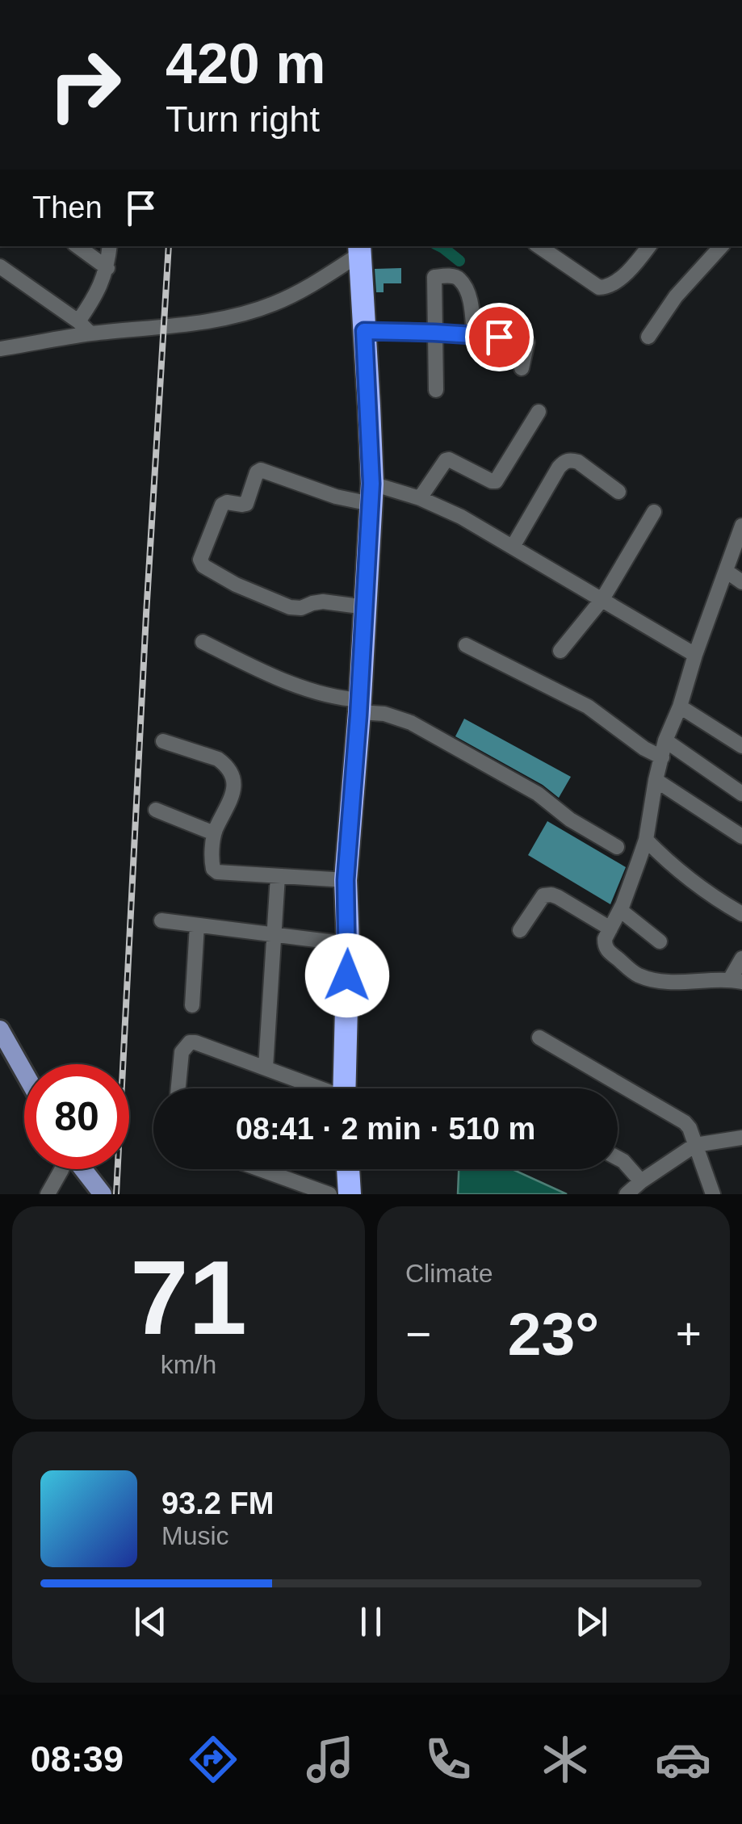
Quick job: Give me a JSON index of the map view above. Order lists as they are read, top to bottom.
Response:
{
  "page": {
    "turn": ["420 m", "Turn right"],
    "then": "Then",
    "limit": "80",
    "trip": "08:41 · 2 min · 510 m",
    "tile": [
      ["71", "km/h"],
      "Climate"
    ],
    "heat": ["−", "23°", "+"],
    "song": ["93.2 FM", "Music"],
    "tabs": "08:39"
  }
}
